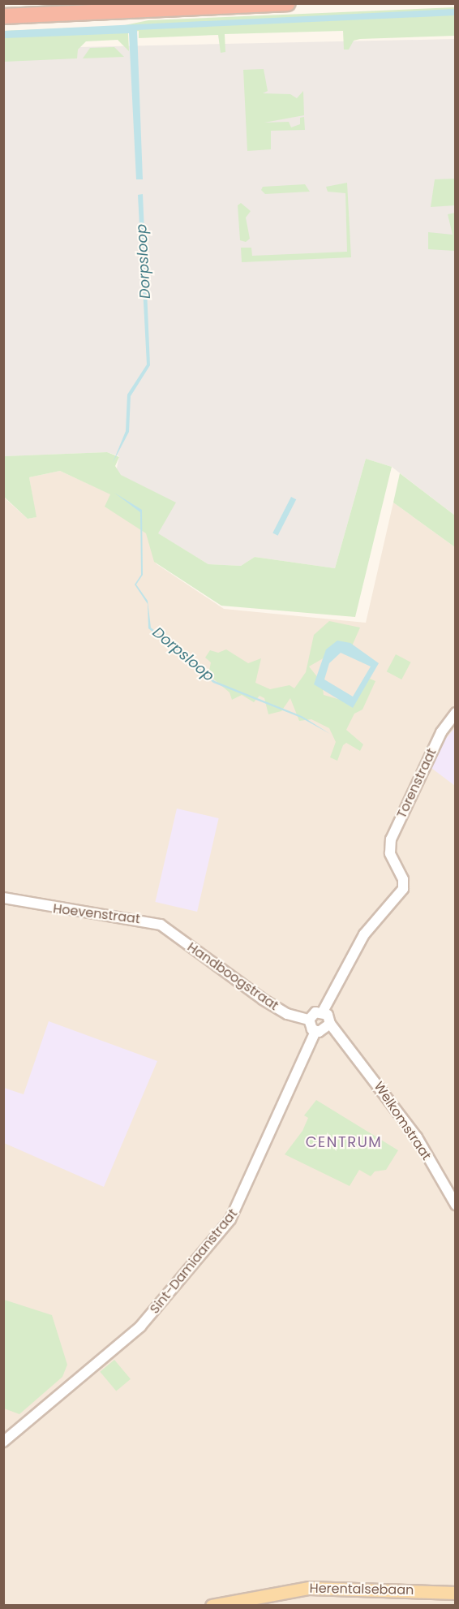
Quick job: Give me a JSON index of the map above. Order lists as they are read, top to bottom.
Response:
{
  "streets": {
    "main road": ["Herentalsebaan"],
    "street": [
      "Torenstraat",
      "Hoevenstraat",
      "Handboogstraat",
      "Welkomstraat",
      "Sint-Damiaanstraat"
    ]
  },
  "crossings": [
    ["Torenstraat", "Welkomstraat"],
    ["Hoevenstraat", "Handboogstraat"]
  ],
  "districts": ["CENTRUM"],
  "water": ["Dorpsloop"]
}
